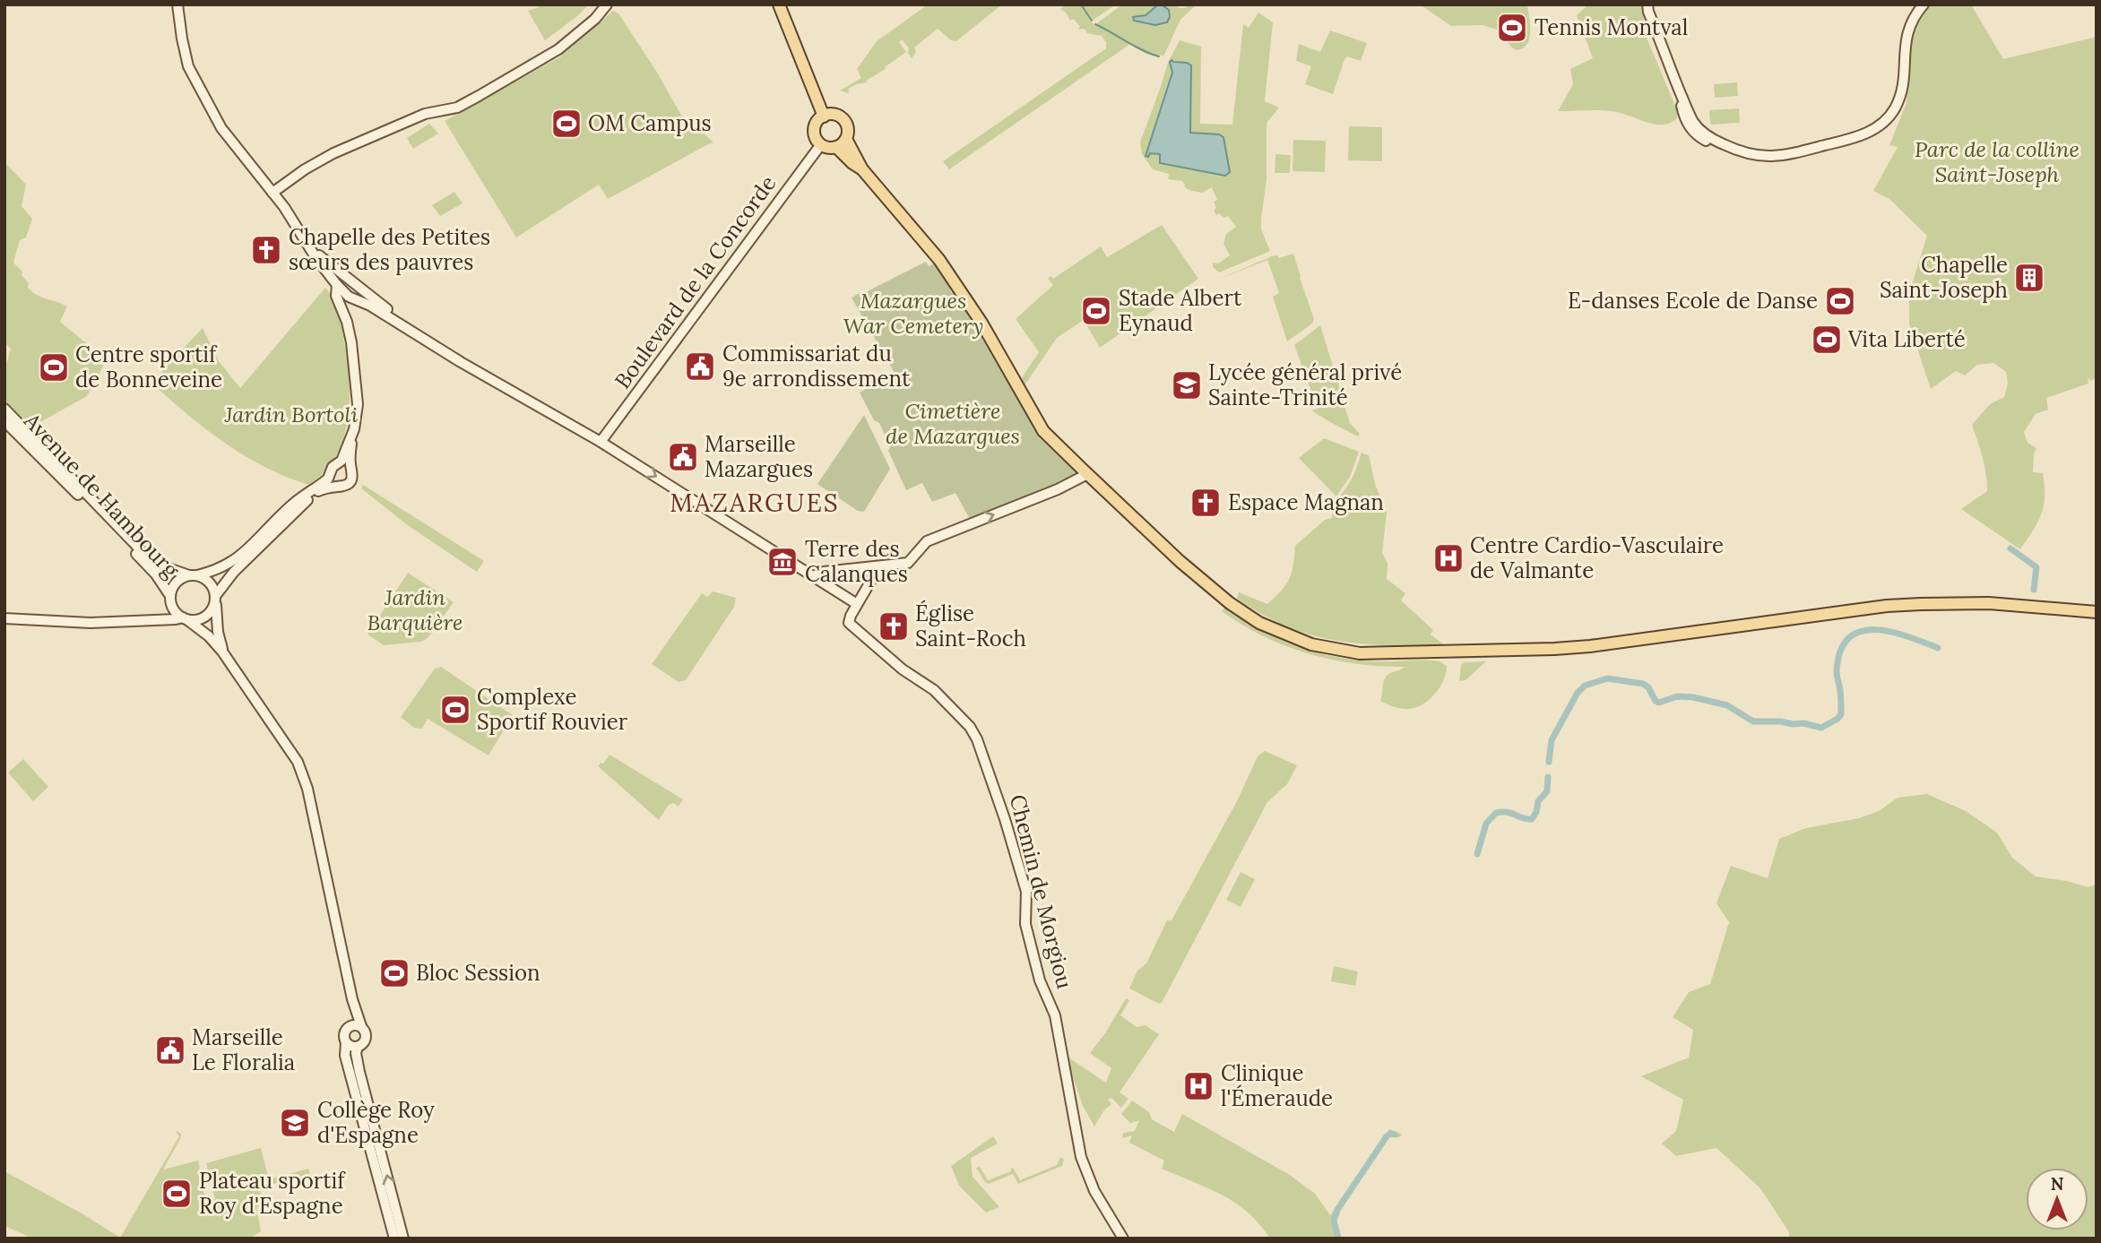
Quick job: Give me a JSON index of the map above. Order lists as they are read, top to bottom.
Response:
{
  "streets": {
    "street": ["Boulevard de la Concorde", "Avenue de Hambourg", "Chemin de Morgiou"]
  },
  "districts": ["MAZARGUES"],
  "parks": [
    "Parc de la colline Saint-Joseph",
    "Mazargues War Cemetery",
    "Cimetière de Mazargues",
    "Jardin Bortoli",
    "Jardin Barquière"
  ],
  "places": {
    "sports": [
      "Tennis Montval",
      "OM Campus",
      "E-danses Ecole de Danse",
      "Stade Albert Eynaud",
      "Vita Liberté",
      "Centre sportif de Bonneveine",
      "Complexe Sportif Rouvier",
      "Bloc Session",
      "Plateau sportif Roy d'Espagne"
    ],
    "church": ["Chapelle des Petites sœurs des pauvres", "Espace Magnan", "Église Saint-Roch"],
    "building": ["Chapelle Saint-Joseph"],
    "public building": ["Commissariat du 9e arrondissement", "Marseille Mazargues", "Marseille Le Floralia"],
    "school or university": ["Lycée général privé Sainte-Trinité", "Collège Roy d'Espagne"],
    "hospital": ["Centre Cardio-Vasculaire de Valmante", "Clinique l'Émeraude"],
    "museum": ["Terre des Calanques"]
  },
  "north": "top"
}
